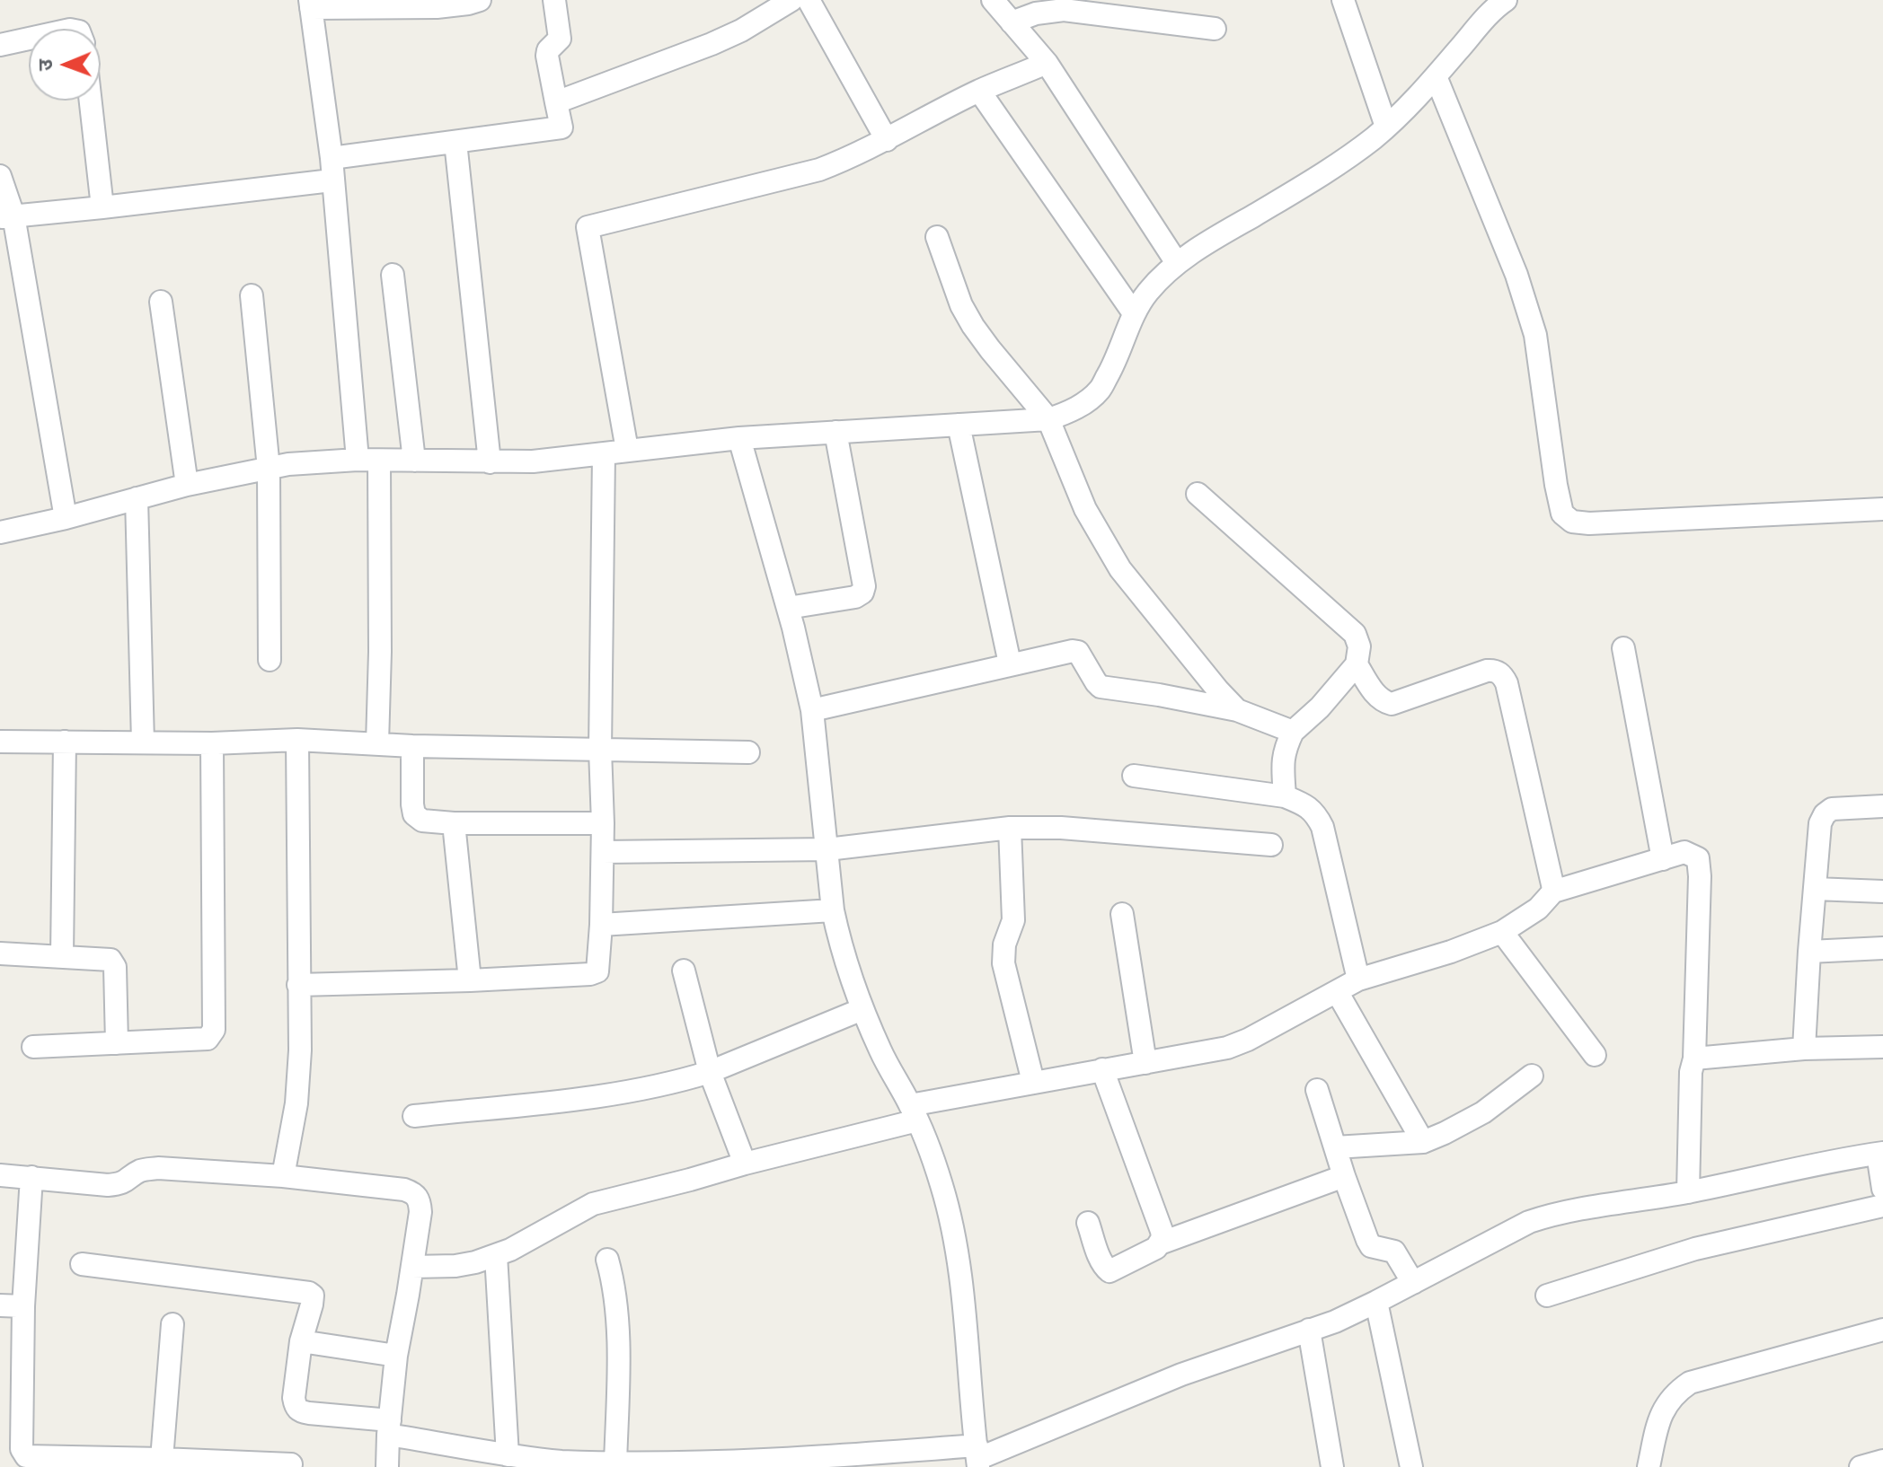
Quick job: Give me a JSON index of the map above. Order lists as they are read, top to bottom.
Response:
{
  "north": "left"
}
